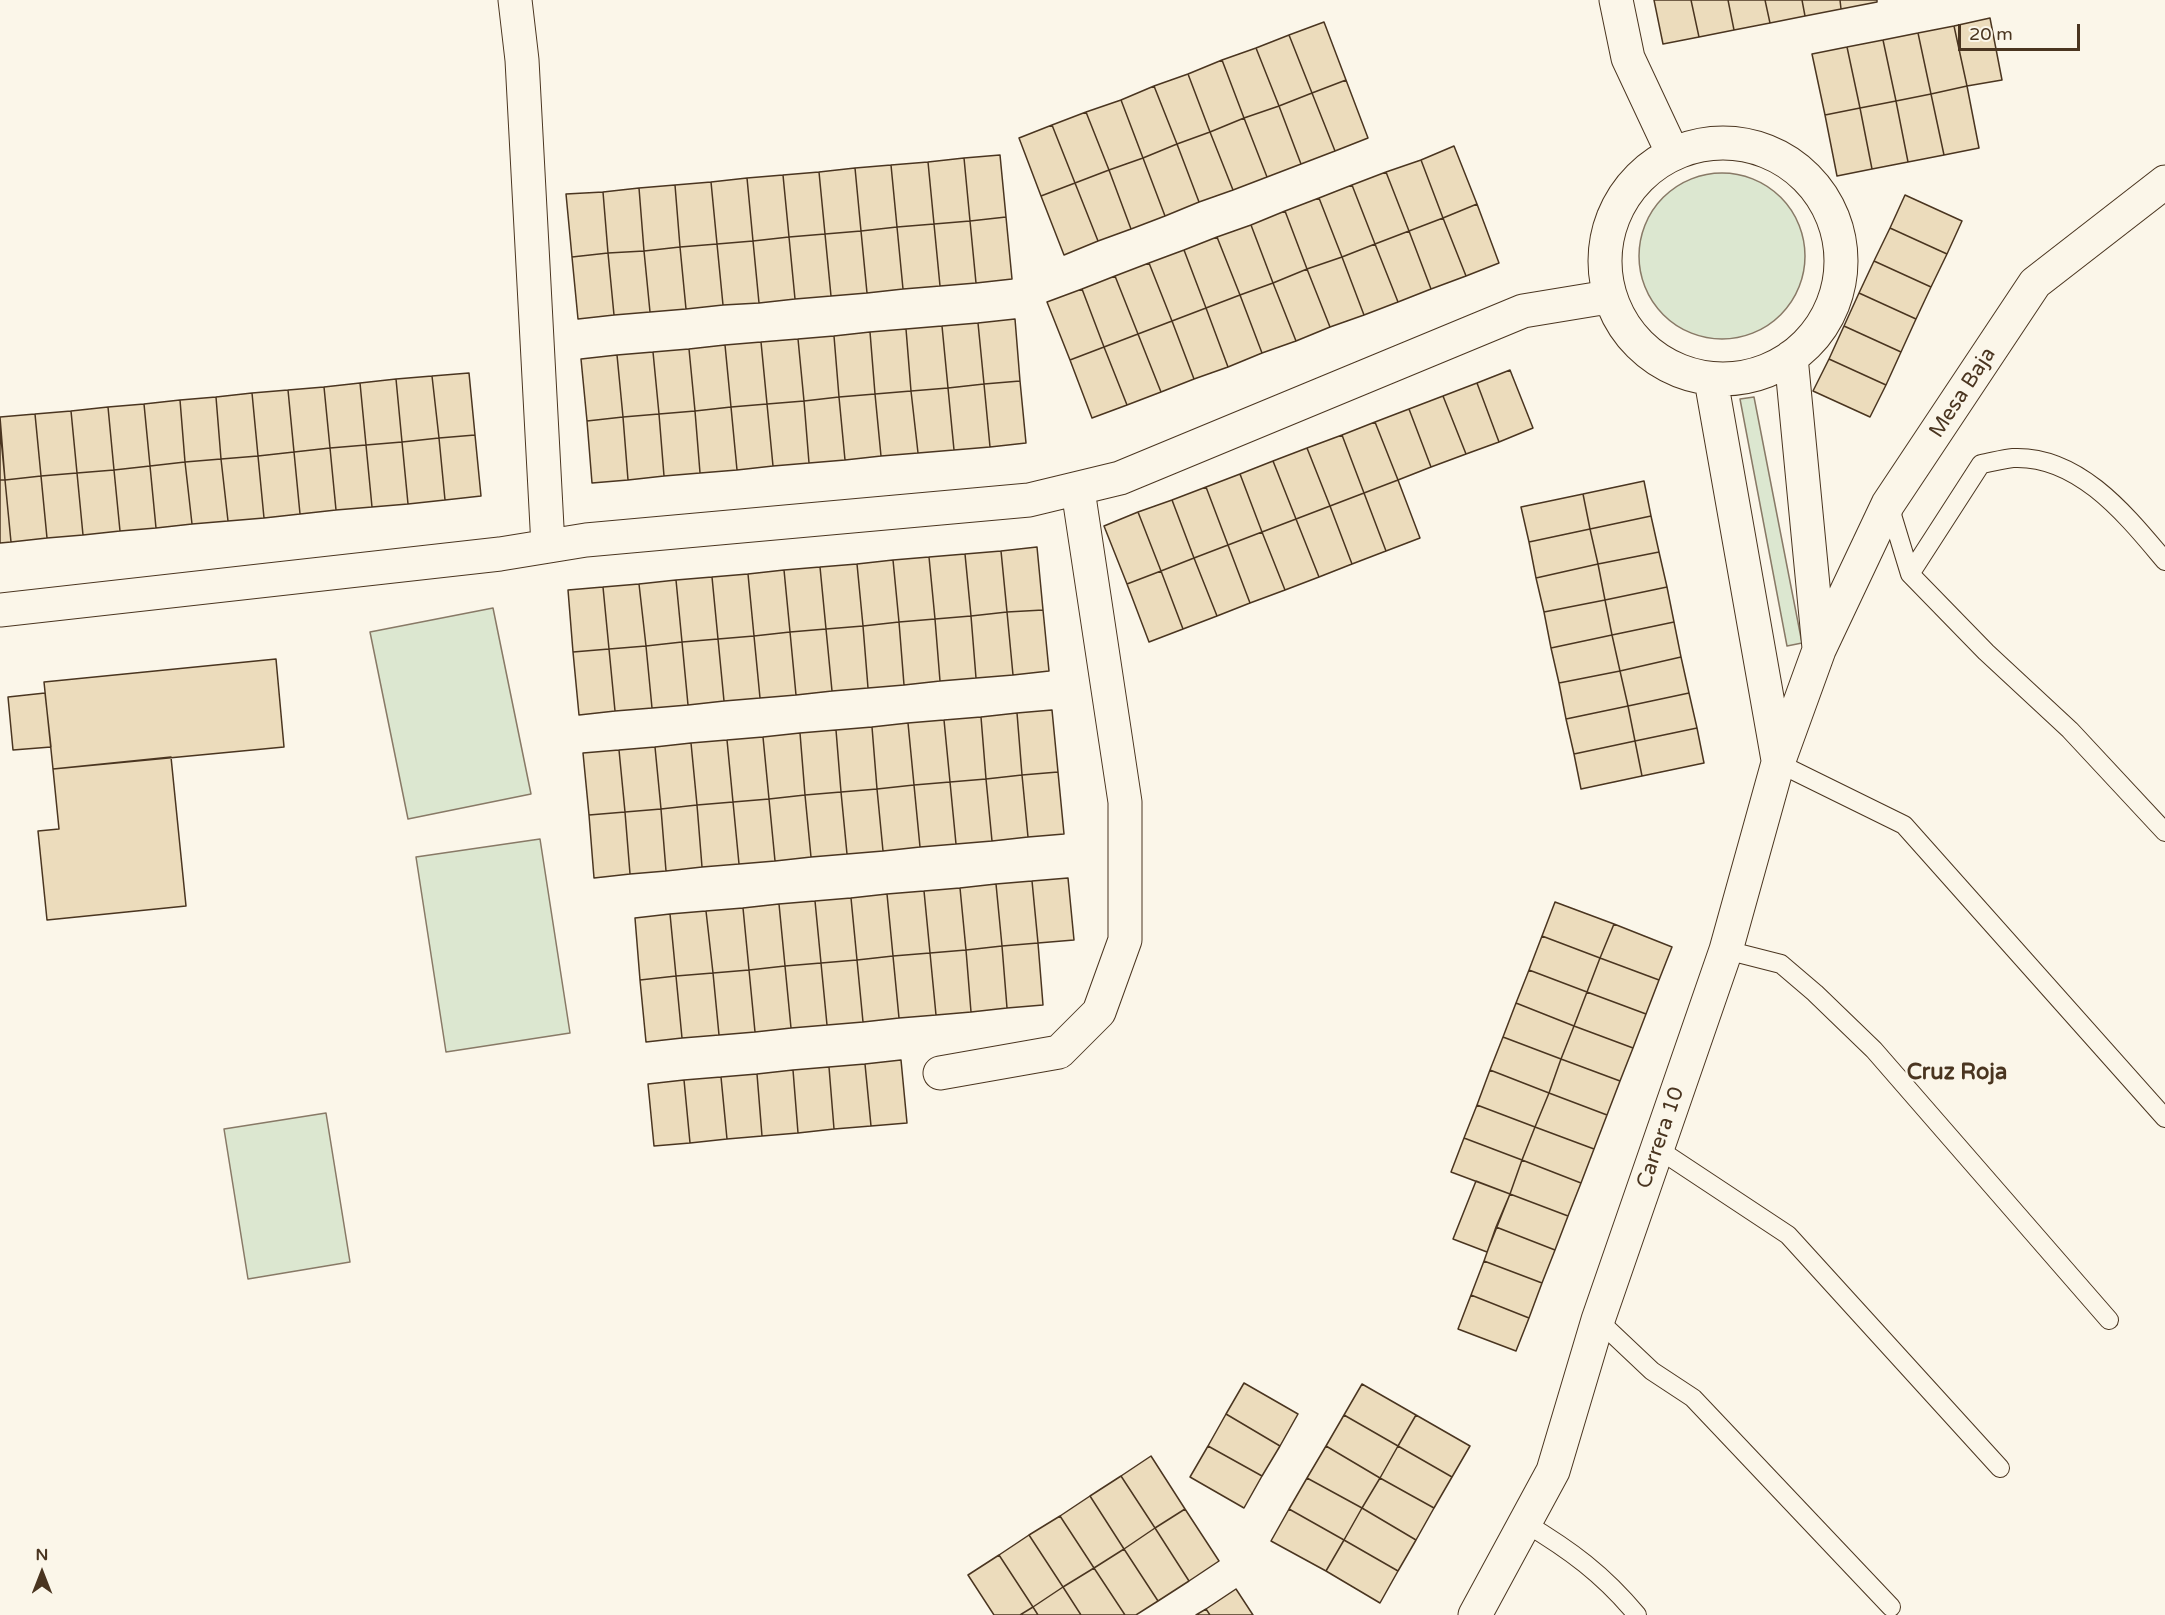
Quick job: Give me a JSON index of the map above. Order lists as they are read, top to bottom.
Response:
{
  "streets": {
    "street": ["Mesa Baja", "Carrera 10"]
  },
  "crossings": [
    ["Mesa Baja", "Carrera 10"]
  ],
  "districts": ["Cruz Roja"],
  "scale_bar": "20 m",
  "north": "top"
}
